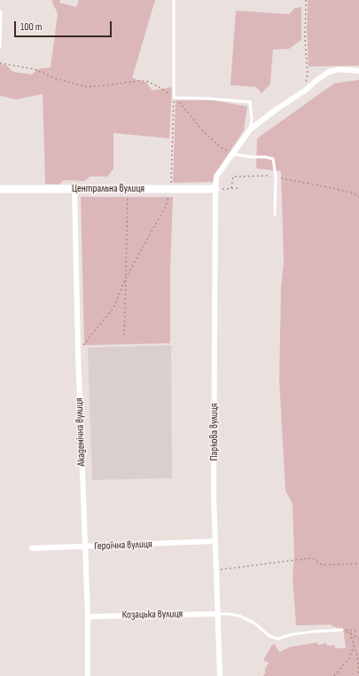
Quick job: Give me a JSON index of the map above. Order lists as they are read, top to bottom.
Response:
{
  "streets": {
    "street": [
      "Центральна вулиця",
      "Академічна вулиця",
      "Паркова вулиця",
      "Героїчна вулиця",
      "Козацька вулиця"
    ]
  },
  "crossings": [
    ["Центральна вулиця", "Академічна вулиця"],
    ["Центральна вулиця", "Паркова вулиця"],
    ["Академічна вулиця", "Героїчна вулиця"],
    ["Академічна вулиця", "Козацька вулиця"],
    ["Паркова вулиця", "Героїчна вулиця"],
    ["Паркова вулиця", "Козацька вулиця"]
  ],
  "scale_bar": "100 m"
}
